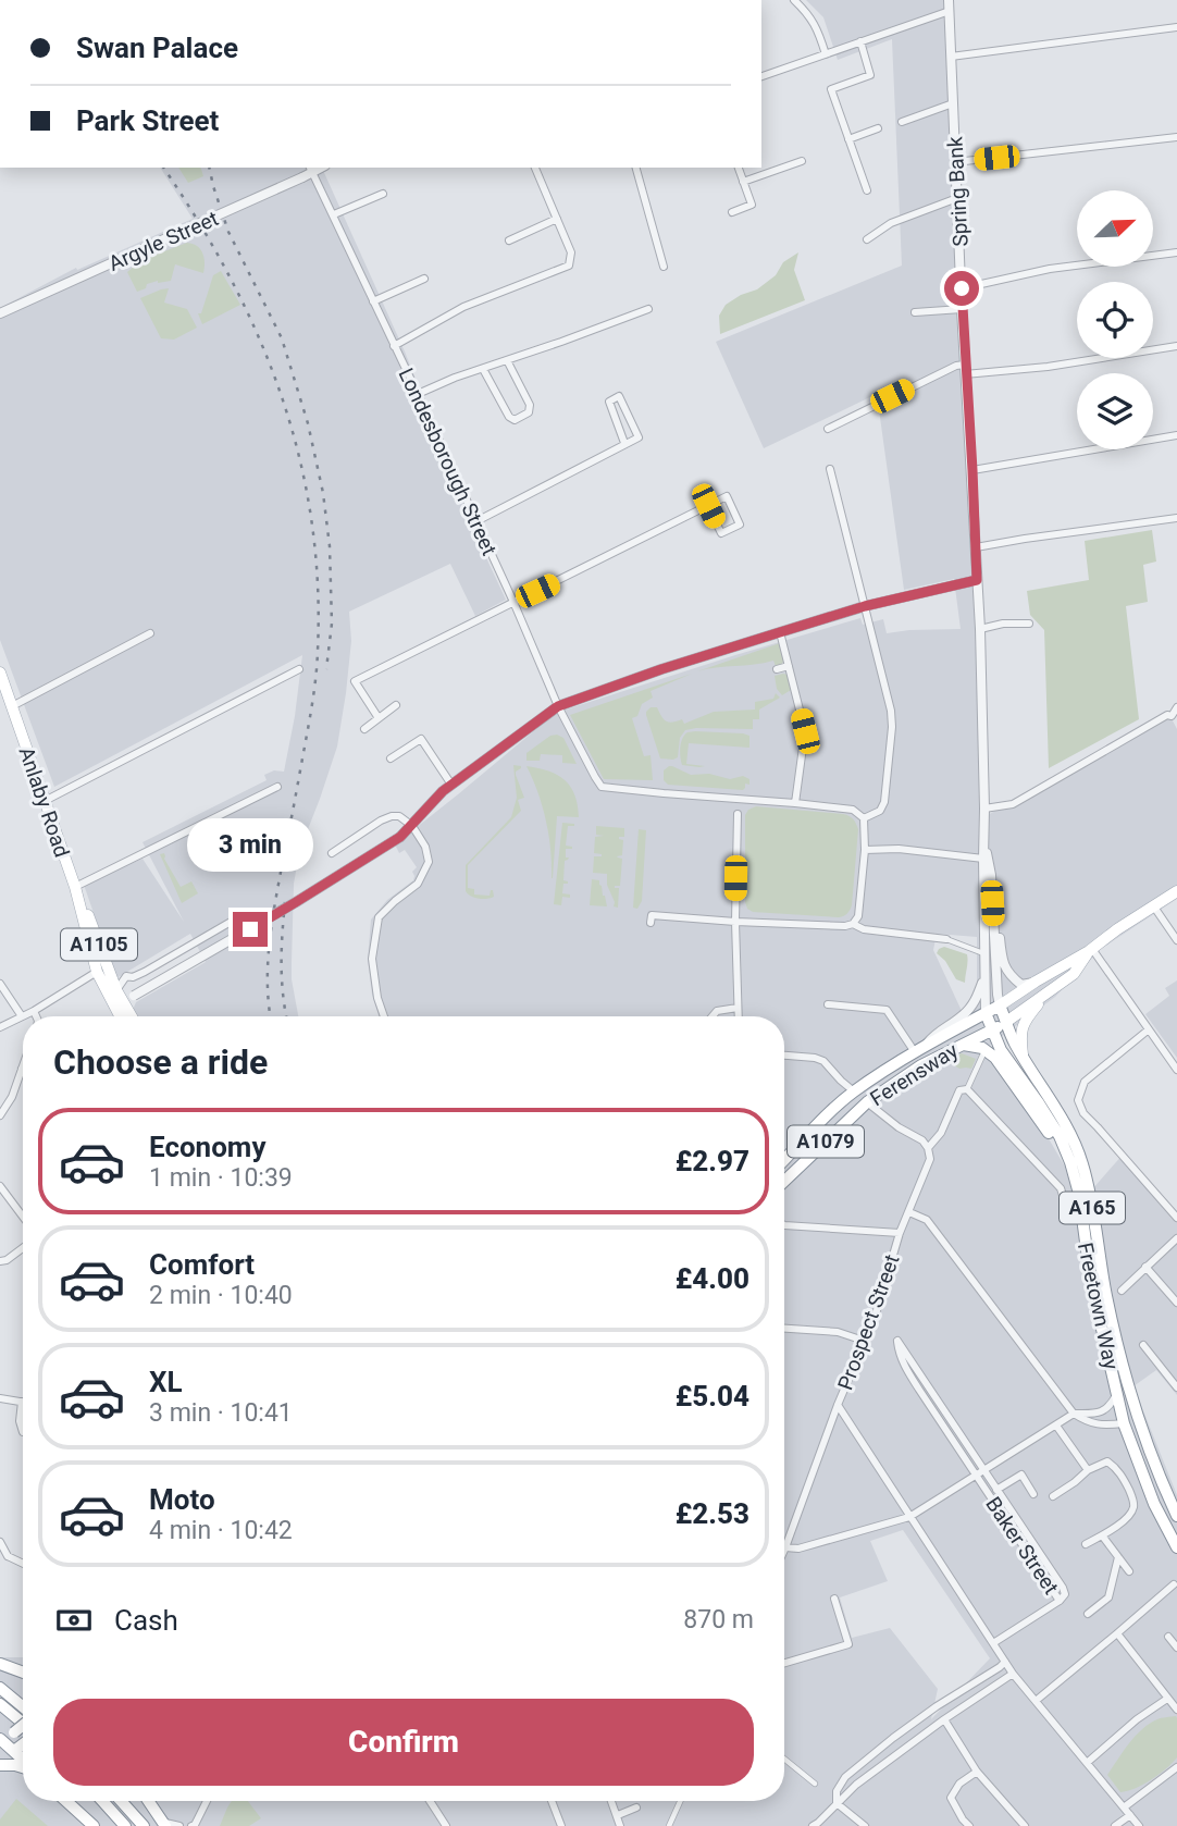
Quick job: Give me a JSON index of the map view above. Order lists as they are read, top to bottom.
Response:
{
  "streets": {
    "highway": [
      "Spring Bank",
      "Ferensway",
      "A1079",
      "A165",
      "Freetown Way"
    ],
    "main road": ["Anlaby Road", "A1105"],
    "street": [
      "Argyle Street",
      "Londesborough Street",
      "Prospect Street",
      "Baker Street"
    ]
  },
  "crossings": [
    ["Spring Bank", "Ferensway"],
    ["Spring Bank", "Freetown Way"],
    ["Argyle Street", "Londesborough Street"],
    ["Ferensway", "Freetown Way"]
  ],
  "north": "top right",
  "page": {
    "banner": ["Swan Palace", "Park Street"],
    "bubble": "3 min",
    "heading": "Choose a ride",
    "list": [
      {
        "name": "Economy",
        "note": "1 min · 10:39",
        "value": "£2.97"
      },
      {
        "name": "Comfort",
        "note": "2 min · 10:40",
        "value": "£4.00"
      },
      {
        "name": "XL",
        "note": "3 min · 10:41",
        "value": "£5.04"
      },
      {
        "name": "Moto",
        "note": "4 min · 10:42",
        "value": "£2.53"
      }
    ],
    "pay": ["Cash", "870 m"],
    "buttons": "Confirm"
  }
}
